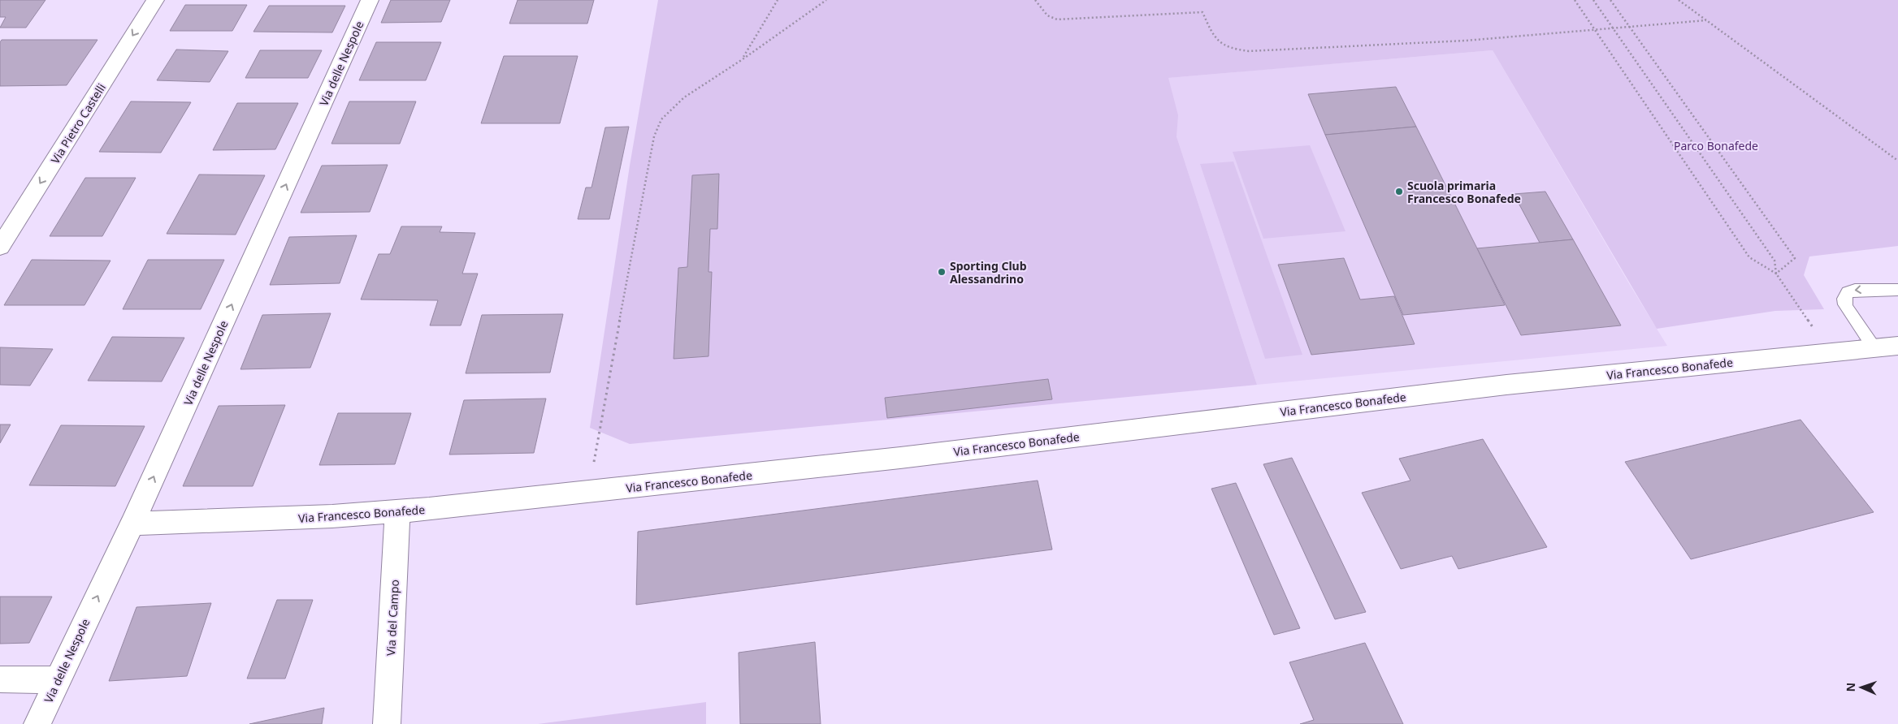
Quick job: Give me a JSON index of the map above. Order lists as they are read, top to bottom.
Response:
{
  "streets": {
    "street": [
      "Via delle Nespole",
      "Via Pietro Castelli",
      "Via Francesco Bonafede",
      "Via del Campo"
    ]
  },
  "crossings": [
    ["Via delle Nespole", "Via Francesco Bonafede"],
    ["Via Francesco Bonafede", "Via del Campo"]
  ],
  "one_way": ["Via delle Nespole", "Via Pietro Castelli"],
  "parks": ["Parco Bonafede"],
  "places": ["Scuola primaria Francesco Bonafede", "Sporting Club Alessandrino"],
  "north": "left"
}
